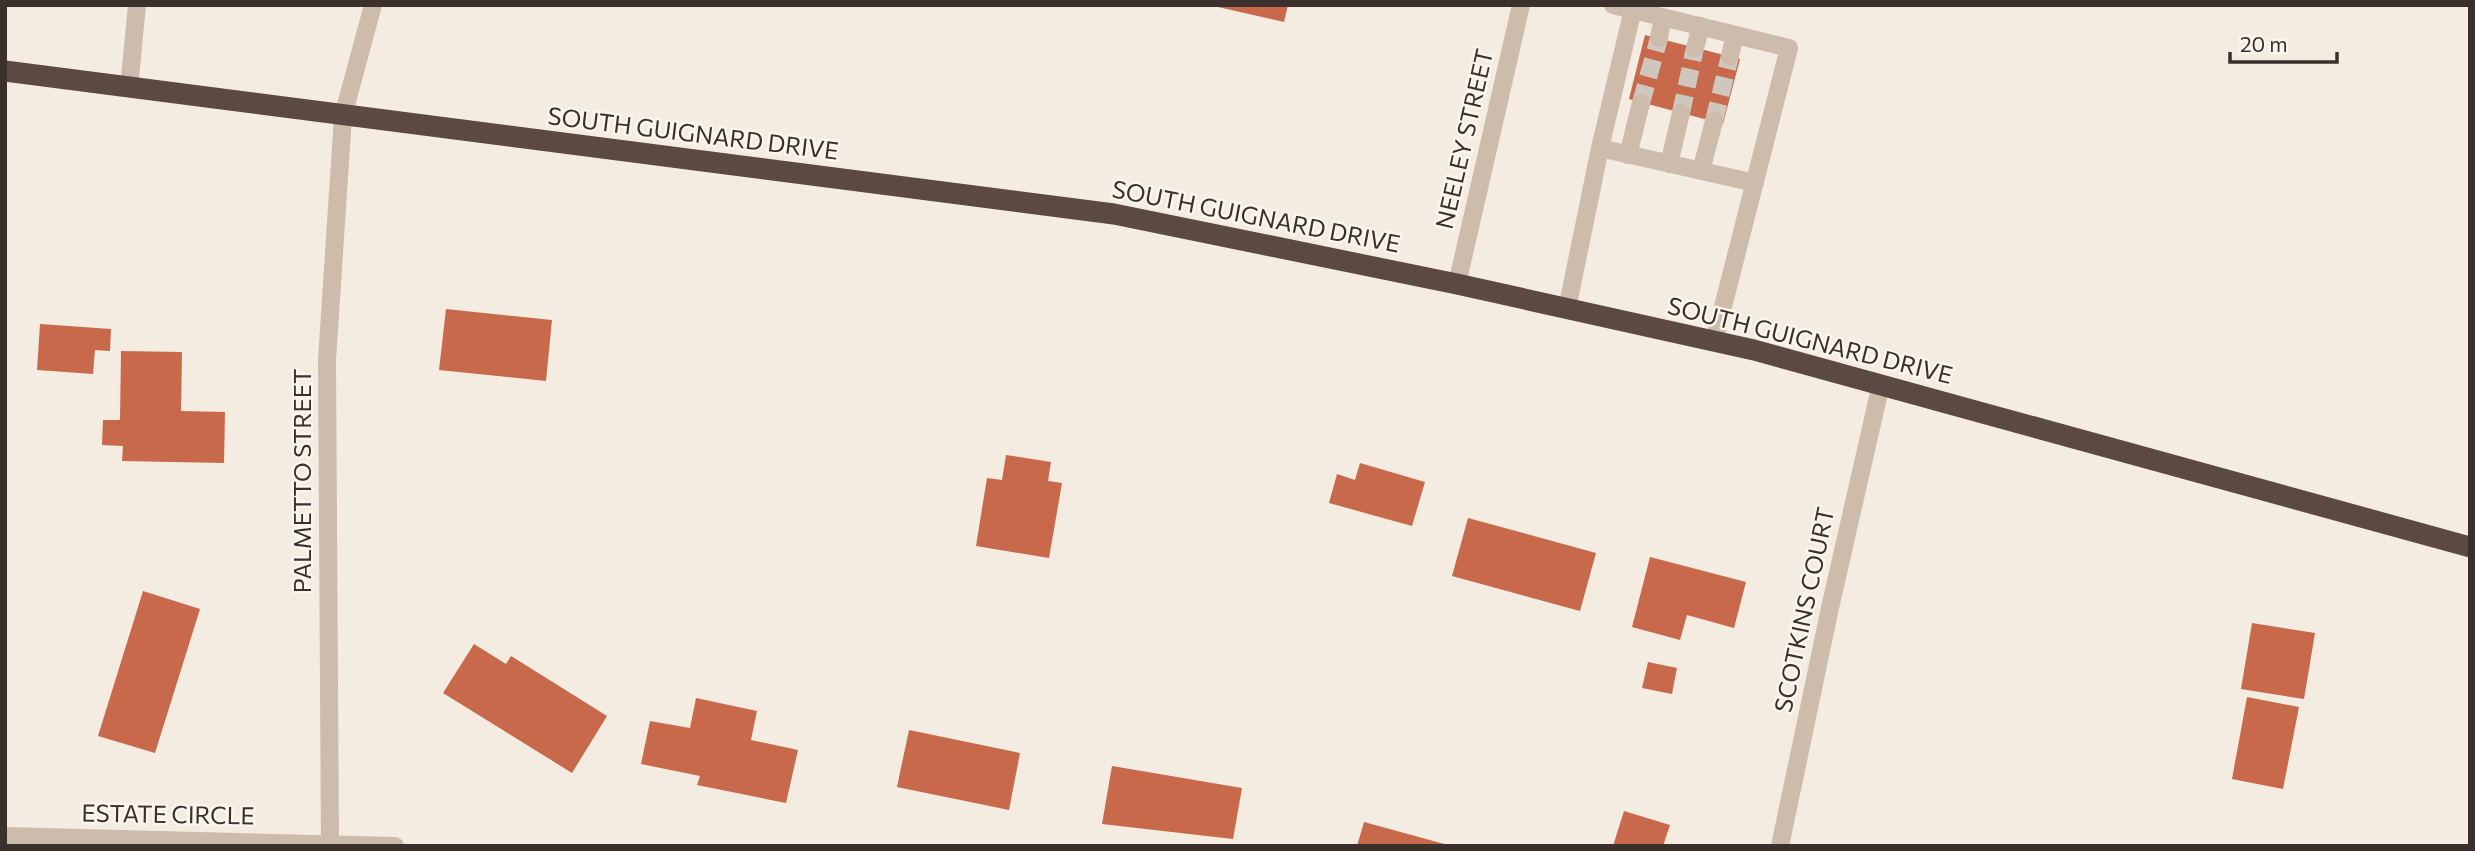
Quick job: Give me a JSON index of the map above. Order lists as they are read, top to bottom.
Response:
{
  "streets": {
    "highway": ["SOUTH GUIGNARD DRIVE"],
    "street": [
      "NEELEY STREET",
      "PALMETTO STREET",
      "SCOTKINS COURT",
      "ESTATE CIRCLE"
    ]
  },
  "crossings": [
    ["SOUTH GUIGNARD DRIVE", "NEELEY STREET"],
    ["SOUTH GUIGNARD DRIVE", "PALMETTO STREET"],
    ["SOUTH GUIGNARD DRIVE", "SCOTKINS COURT"],
    ["PALMETTO STREET", "ESTATE CIRCLE"]
  ],
  "scale_bar": "20 m"
}
